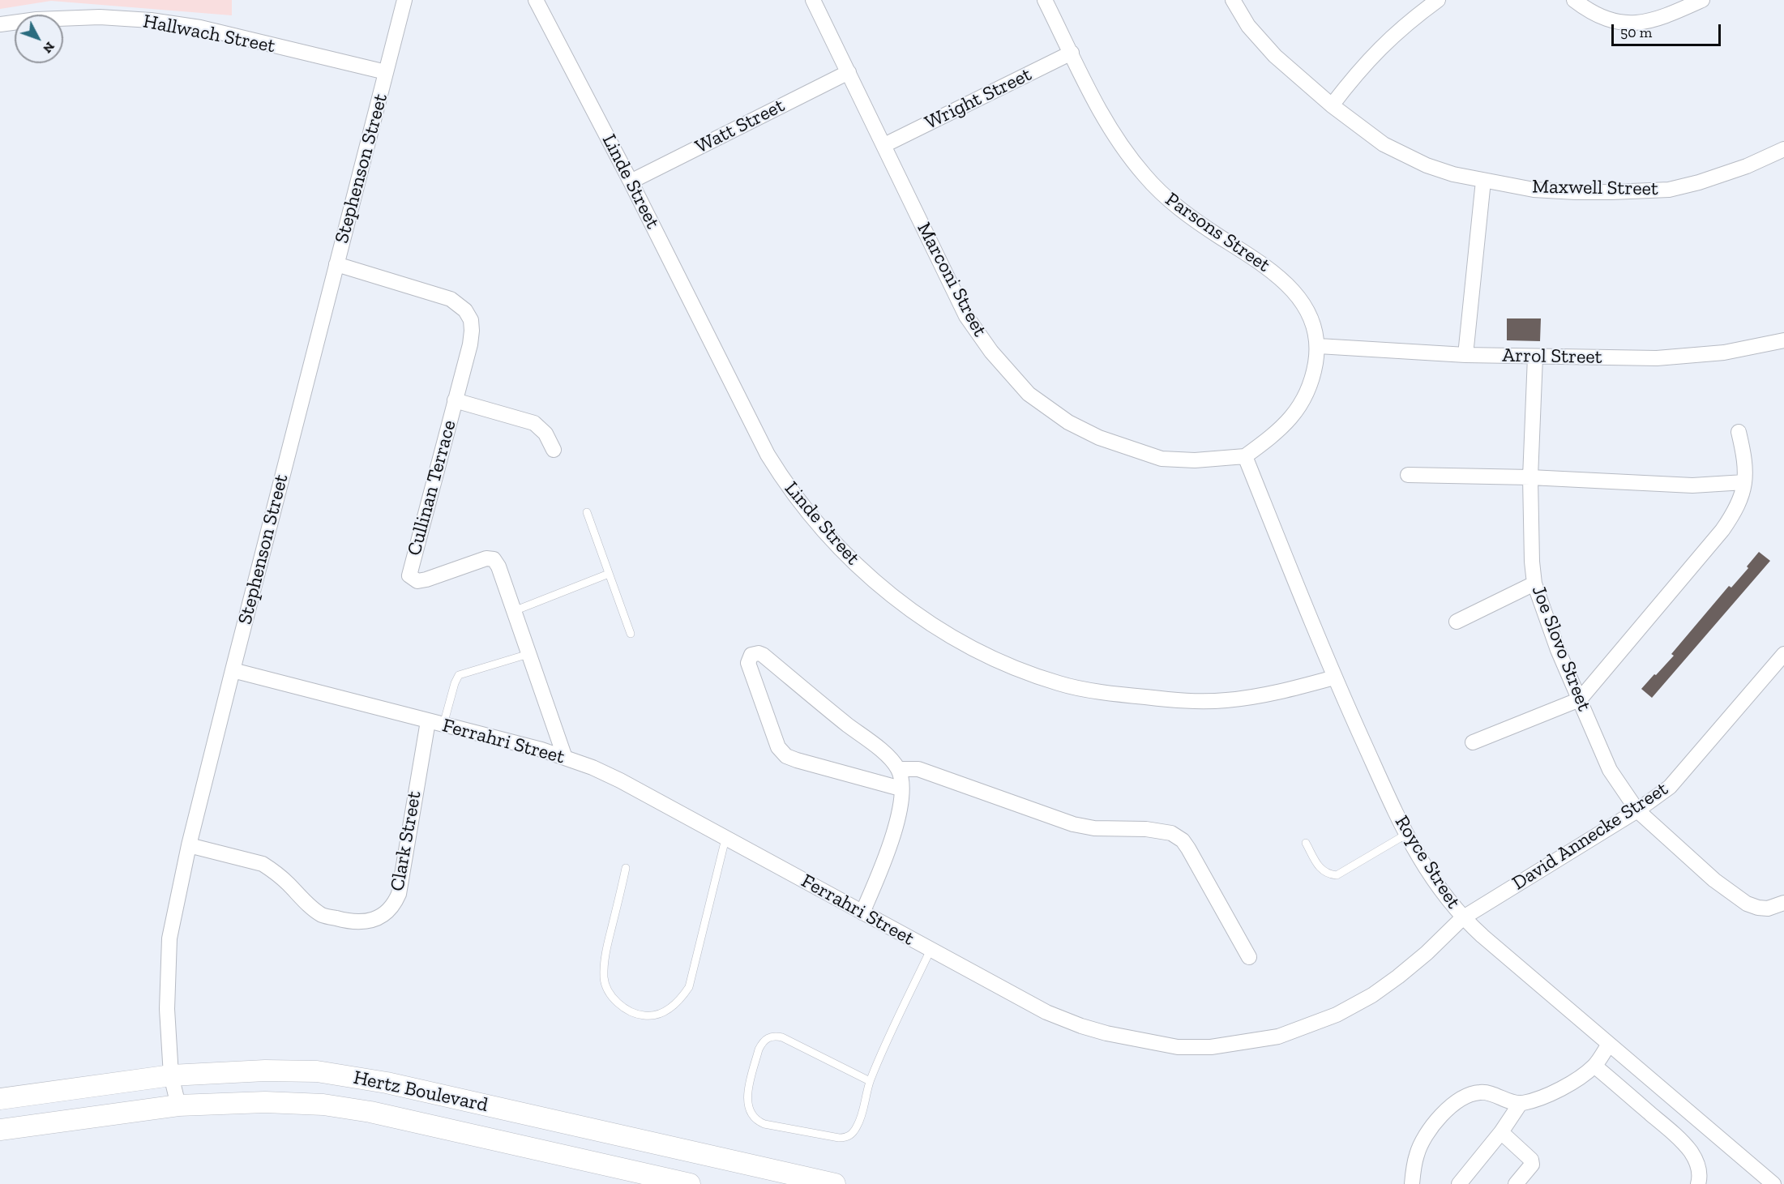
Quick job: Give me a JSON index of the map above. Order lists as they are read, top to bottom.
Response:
{
  "streets": {
    "street": [
      "Hallwach Street",
      "Wright Street",
      "Watt Street",
      "Stephenson Street",
      "Linde Street",
      "Maxwell Street",
      "Parsons Street",
      "Marconi Street",
      "Arrol Street",
      "Cullinan Terrace",
      "Joe Slovo Street",
      "Ferrahri Street",
      "David Annecke Street",
      "Clark Street",
      "Royce Street",
      "Hertz Boulevard"
    ]
  },
  "crossings": [
    ["Hallwach Street", "Stephenson Street"],
    ["Wright Street", "Parsons Street"],
    ["Wright Street", "Marconi Street"],
    ["Watt Street", "Linde Street"],
    ["Watt Street", "Marconi Street"],
    ["Stephenson Street", "Cullinan Terrace"],
    ["Stephenson Street", "Ferrahri Street"],
    ["Stephenson Street", "Clark Street"],
    ["Stephenson Street", "Hertz Boulevard"],
    ["Linde Street", "Royce Street"],
    ["Parsons Street", "Marconi Street"],
    ["Parsons Street", "Arrol Street"],
    ["Parsons Street", "Royce Street"],
    ["Marconi Street", "Royce Street"],
    ["Arrol Street", "Joe Slovo Street"],
    ["Joe Slovo Street", "David Annecke Street"],
    ["Ferrahri Street", "David Annecke Street"],
    ["Ferrahri Street", "Clark Street"],
    ["Ferrahri Street", "Royce Street"],
    ["David Annecke Street", "Royce Street"]
  ],
  "scale_bar": "50 m",
  "north": "bottom right"
}
